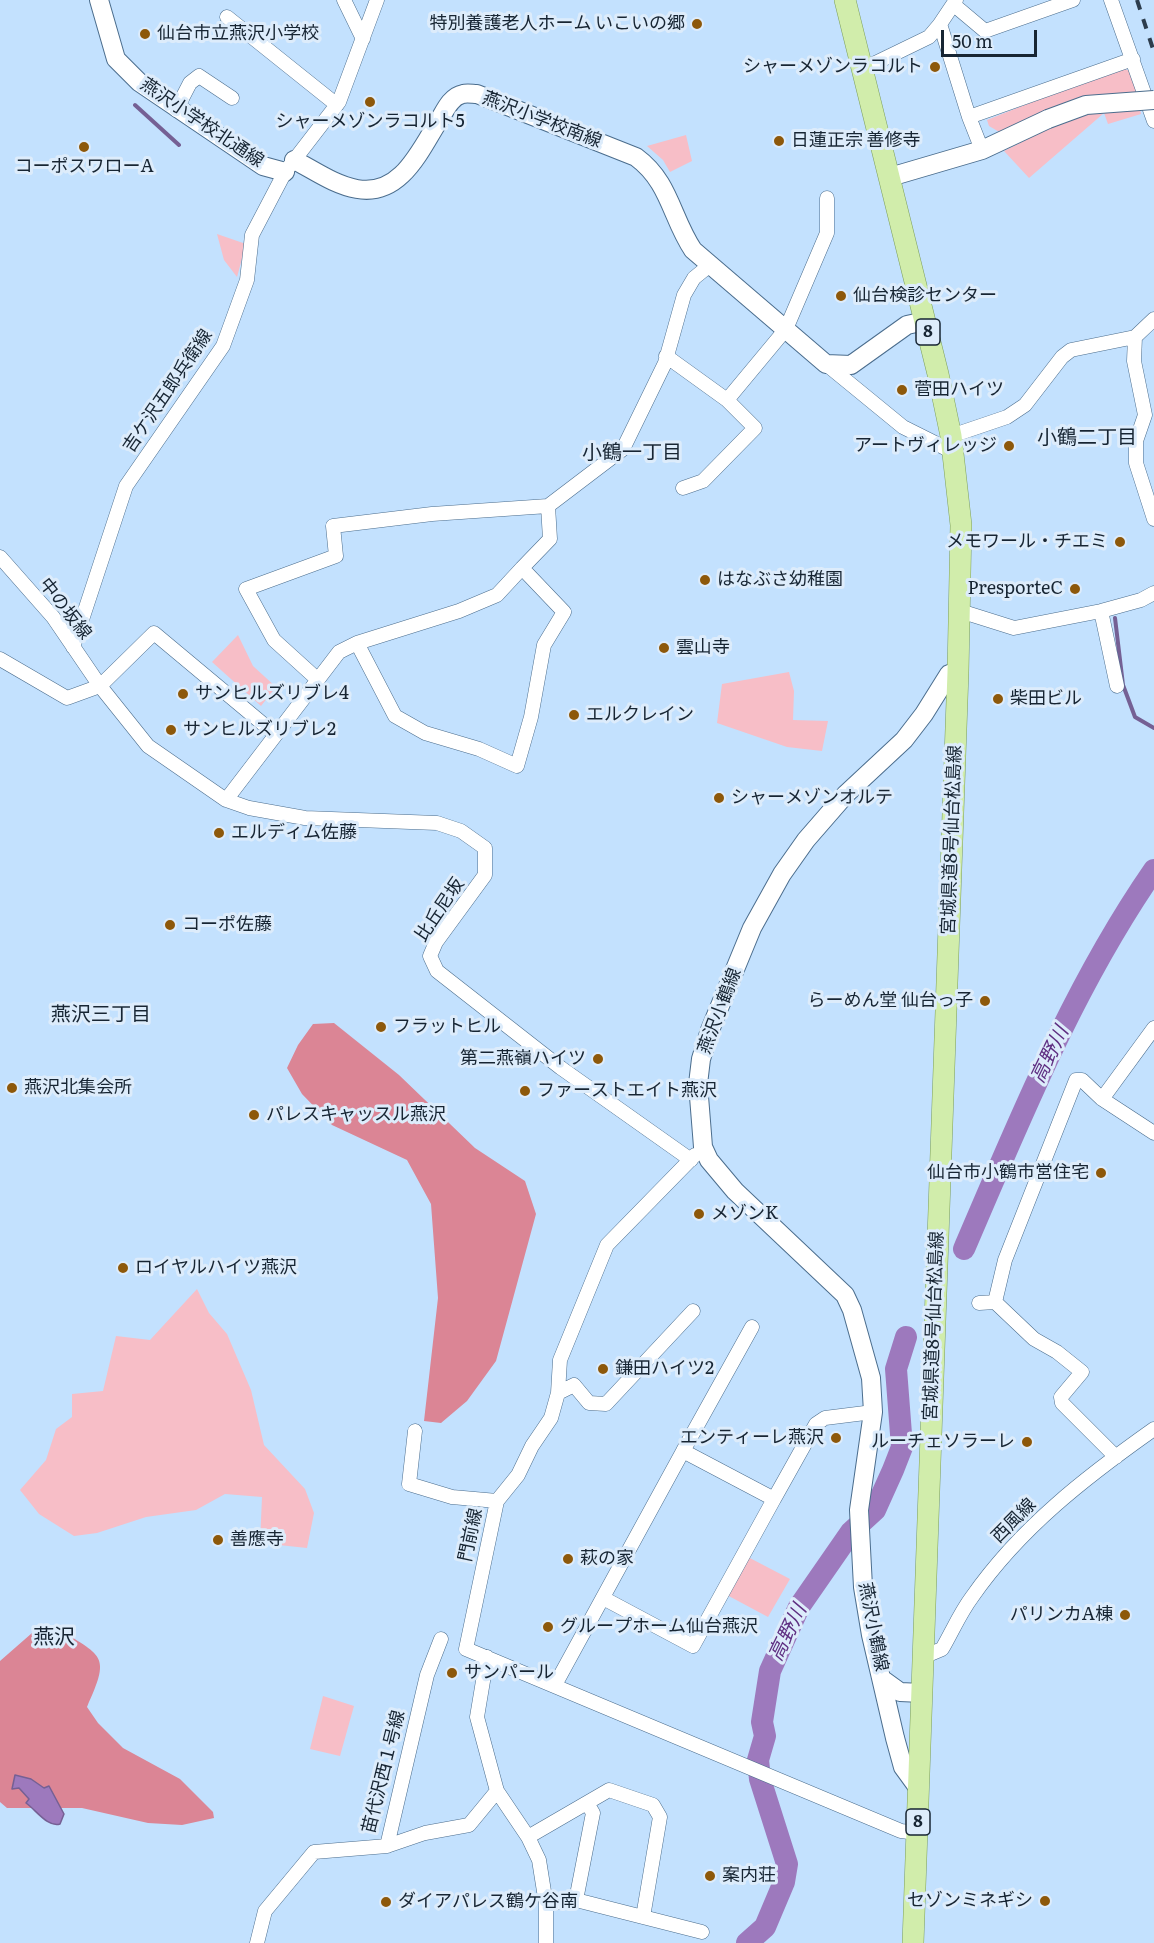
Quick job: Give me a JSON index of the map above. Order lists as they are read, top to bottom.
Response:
{
  "streets": {
    "main road": ["8", "宮城県道8号仙台松島線"],
    "street": [
      "燕沢小学校南線",
      "燕沢小学校北通線",
      "吉ケ沢五郎兵衛線",
      "中の坂線",
      "比丘尼坂",
      "燕沢小鶴線",
      "西風線",
      "門前線",
      "苗代沢西１号線"
    ]
  },
  "crossings": [
    ["燕沢小学校南線", "燕沢小学校北通線"],
    ["燕沢小学校南線", "吉ケ沢五郎兵衛線"],
    ["燕沢小学校北通線", "吉ケ沢五郎兵衛線"],
    ["吉ケ沢五郎兵衛線", "中の坂線"],
    ["中の坂線", "比丘尼坂"],
    ["宮城県道8号仙台松島線", "燕沢小鶴線"],
    ["宮城県道8号仙台松島線", "西風線"],
    ["宮城県道8号仙台松島線", "門前線"],
    ["比丘尼坂", "燕沢小鶴線"],
    ["比丘尼坂", "門前線"],
    ["燕沢小鶴線", "門前線"]
  ],
  "districts": [
    "小鶴二丁目",
    "小鶴一丁目",
    "燕沢三丁目",
    "燕沢"
  ],
  "water": ["高野川"],
  "places": [
    "特別養護老人ホーム いこいの郷",
    "仙台市立燕沢小学校",
    "シャーメゾンラコルト",
    "シャーメゾンラコルト5",
    "日蓮正宗 善修寺",
    "コーポスワローA",
    "仙台検診センター",
    "菅田ハイツ",
    "アートヴィレッジ",
    "メモワール・チエミ",
    "はなぶさ幼稚園",
    "PresporteC",
    "雲山寺",
    "サンヒルズリブレ4",
    "柴田ビル",
    "エルクレイン",
    "サンヒルズリブレ2",
    "シャーメゾンオルテ",
    "エルディム佐藤",
    "コーポ佐藤",
    "らーめん堂 仙台っ子",
    "フラットヒル",
    "第二燕嶺ハイツ",
    "燕沢北集会所",
    "ファーストエイト燕沢",
    "パレスキャッスル燕沢",
    "仙台市小鶴市営住宅",
    "メゾンK",
    "ロイヤルハイツ燕沢",
    "鎌田ハイツ2",
    "エンティーレ燕沢",
    "ルーチェソラーレ",
    "善應寺",
    "萩の家",
    "パリンカA棟",
    "グループホーム仙台燕沢",
    "サンパール",
    "案内荘",
    "セゾンミネギシ",
    "ダイアパレス鶴ケ谷南"
  ],
  "scale_bar": "50 m"
}
